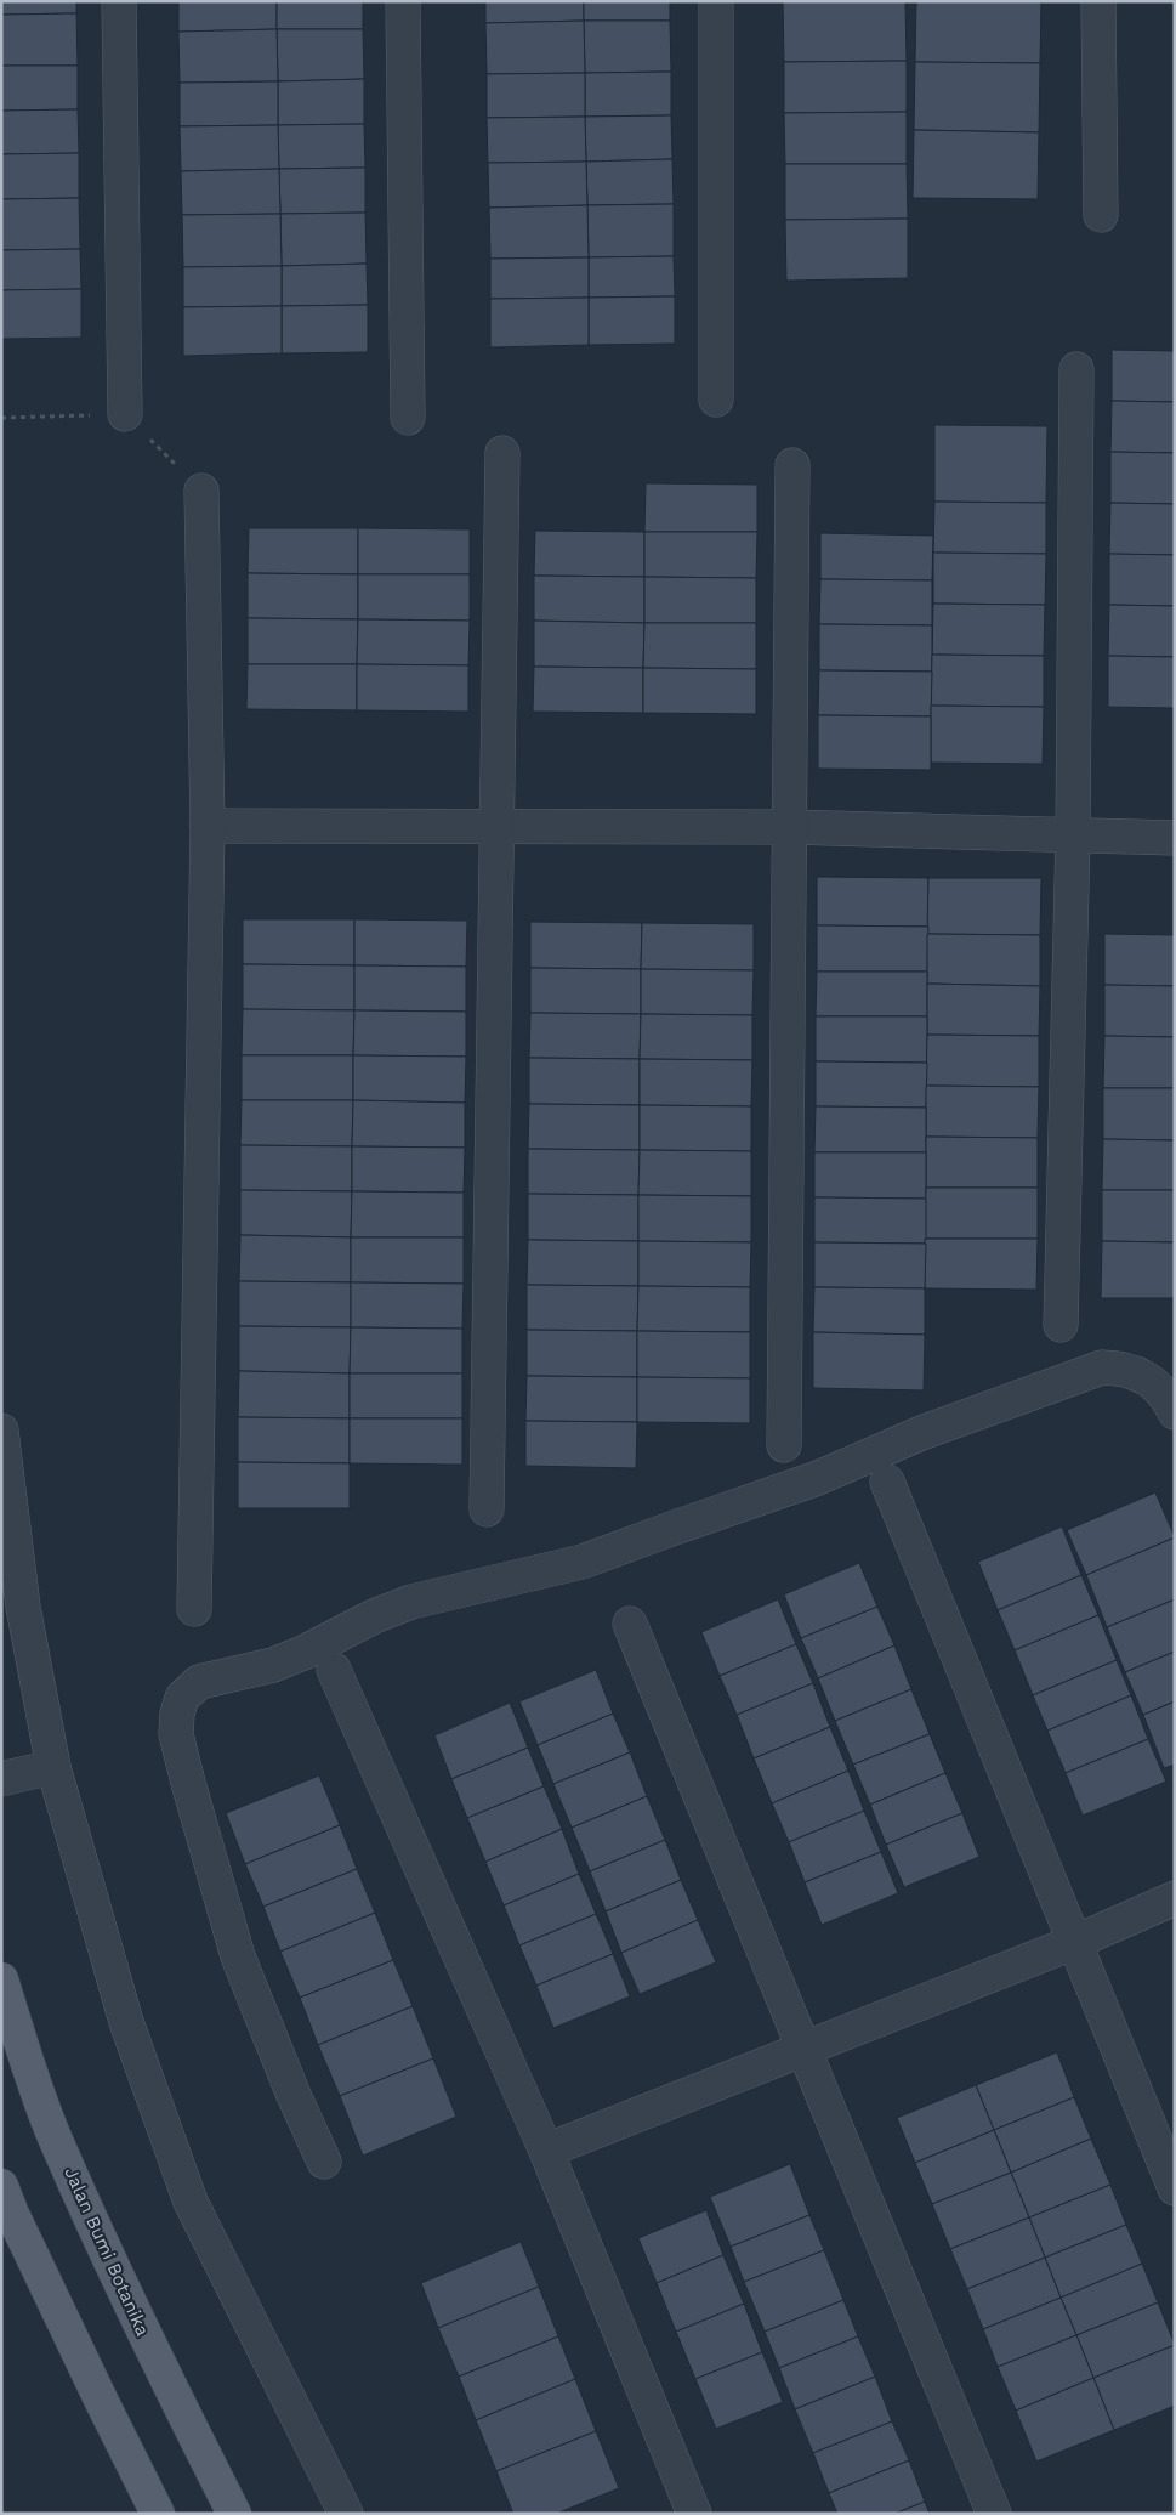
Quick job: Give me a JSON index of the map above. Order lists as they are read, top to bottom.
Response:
{
  "streets": {
    "main road": ["Jalan Bumi Botanika"]
  }
}
